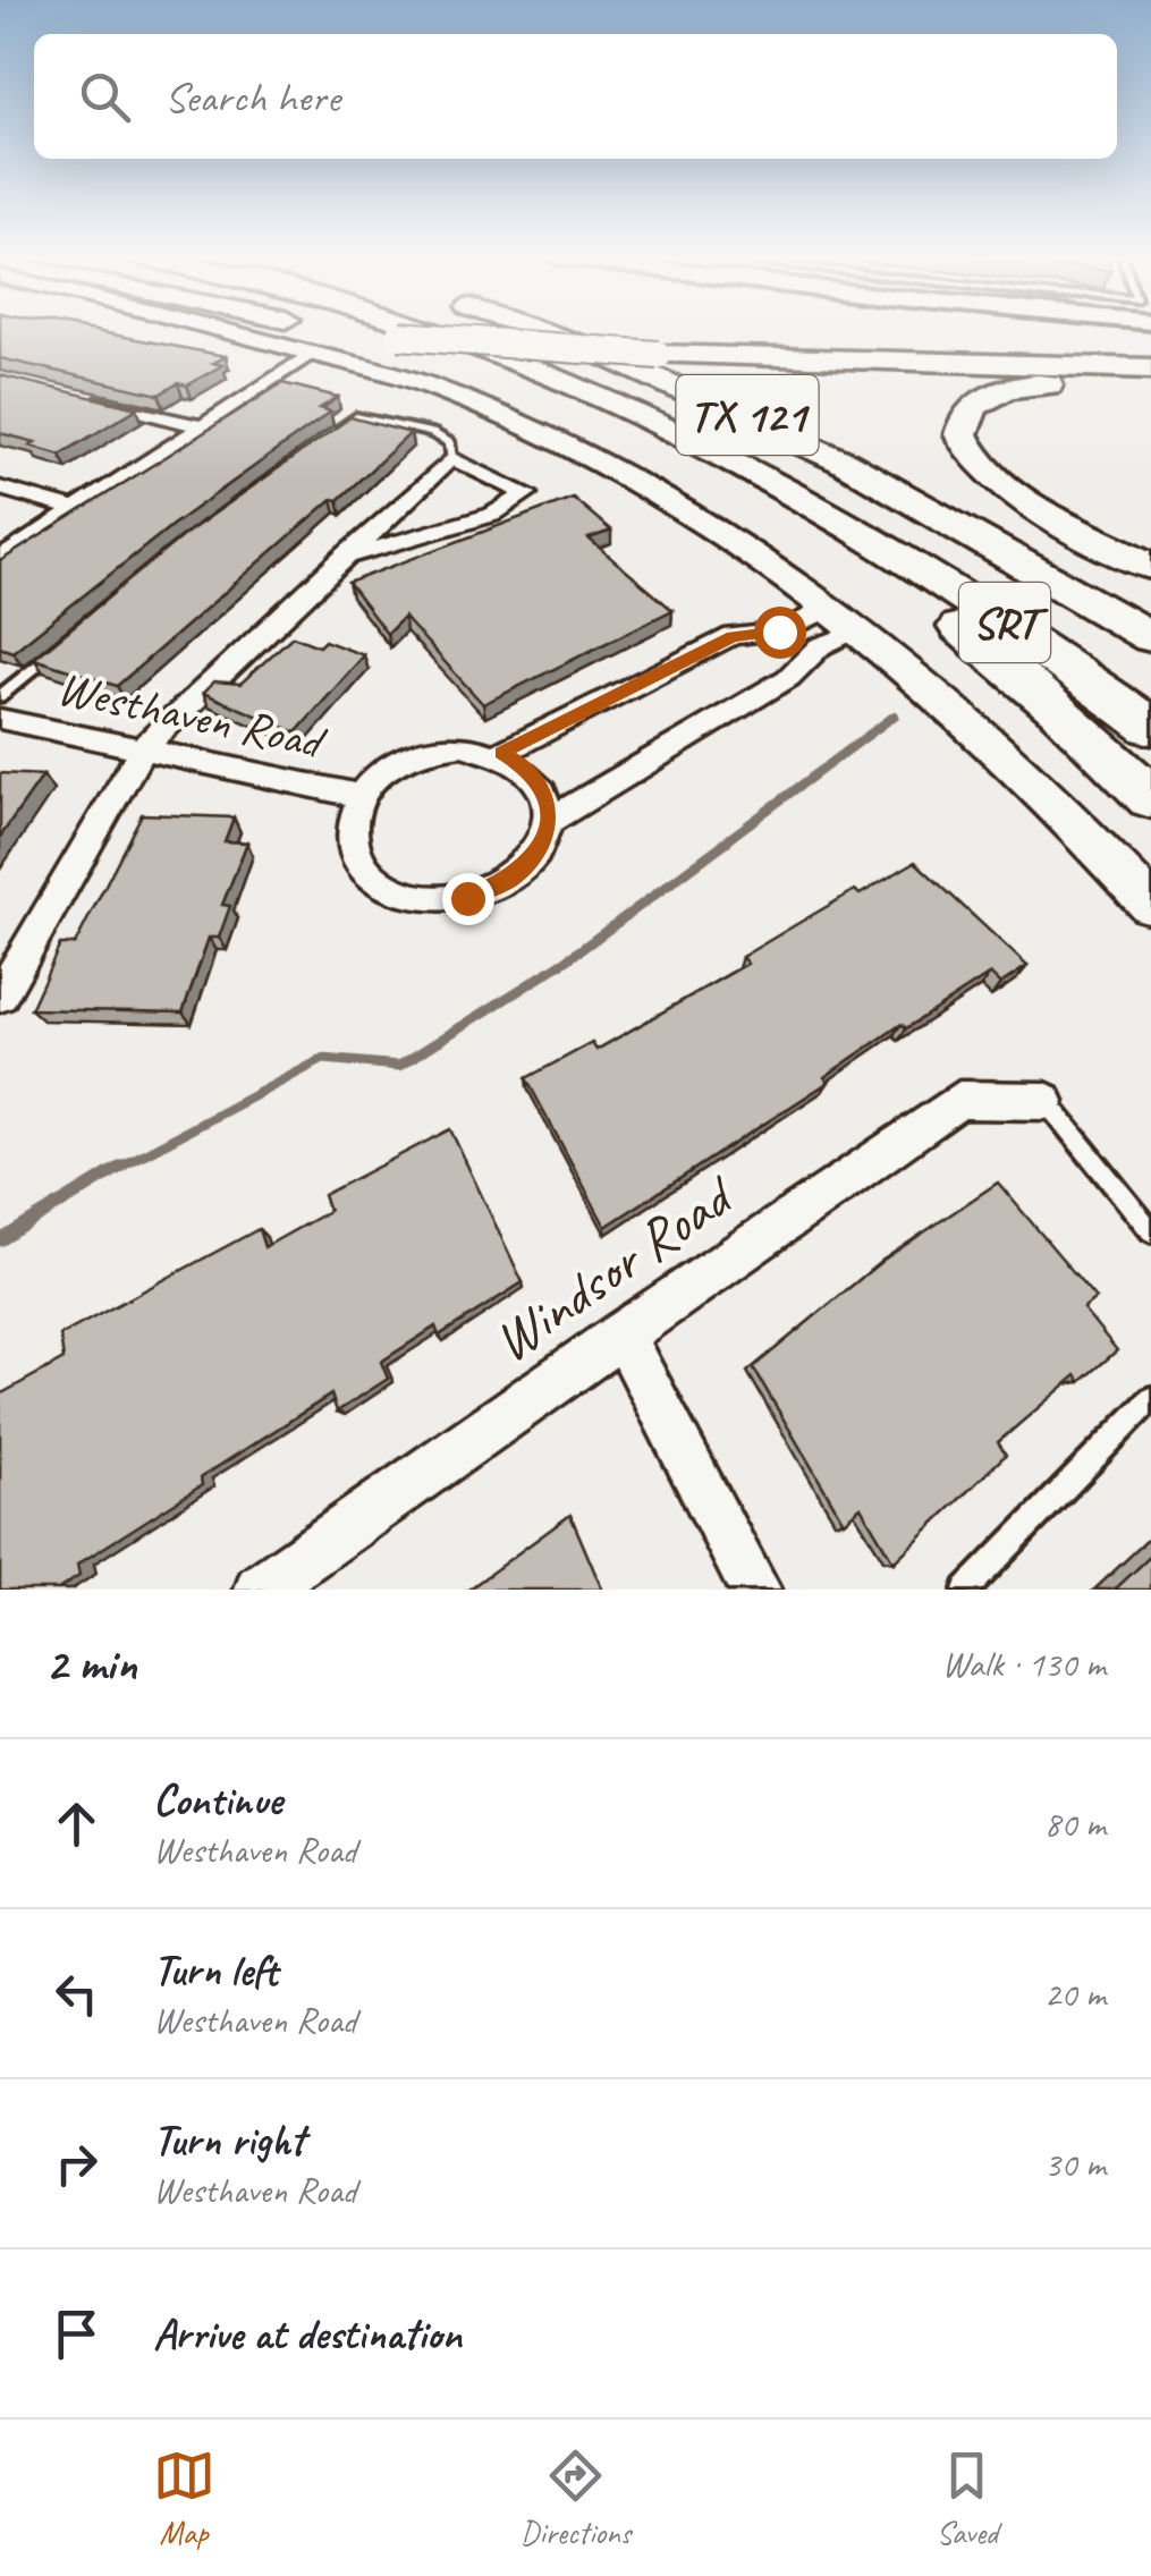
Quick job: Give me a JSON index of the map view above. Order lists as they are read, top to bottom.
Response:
{
  "streets": {
    "highway": ["TX 121", "SRT"],
    "street": ["Westhaven Road", "Windsor Road"]
  },
  "crossings": [
    ["TX 121", "SRT"]
  ],
  "page": {
    "search": "Search here",
    "heading": ["2 min", "Walk · 130 m"],
    "list": [
      ["Continue", "Westhaven Road", "80 m"],
      ["Turn left", "Westhaven Road", "20 m"],
      ["Turn right", "Westhaven Road", "30 m"],
      "Arrive at destination"
    ],
    "nav": ["Map", "Directions", "Saved"]
  }
}
